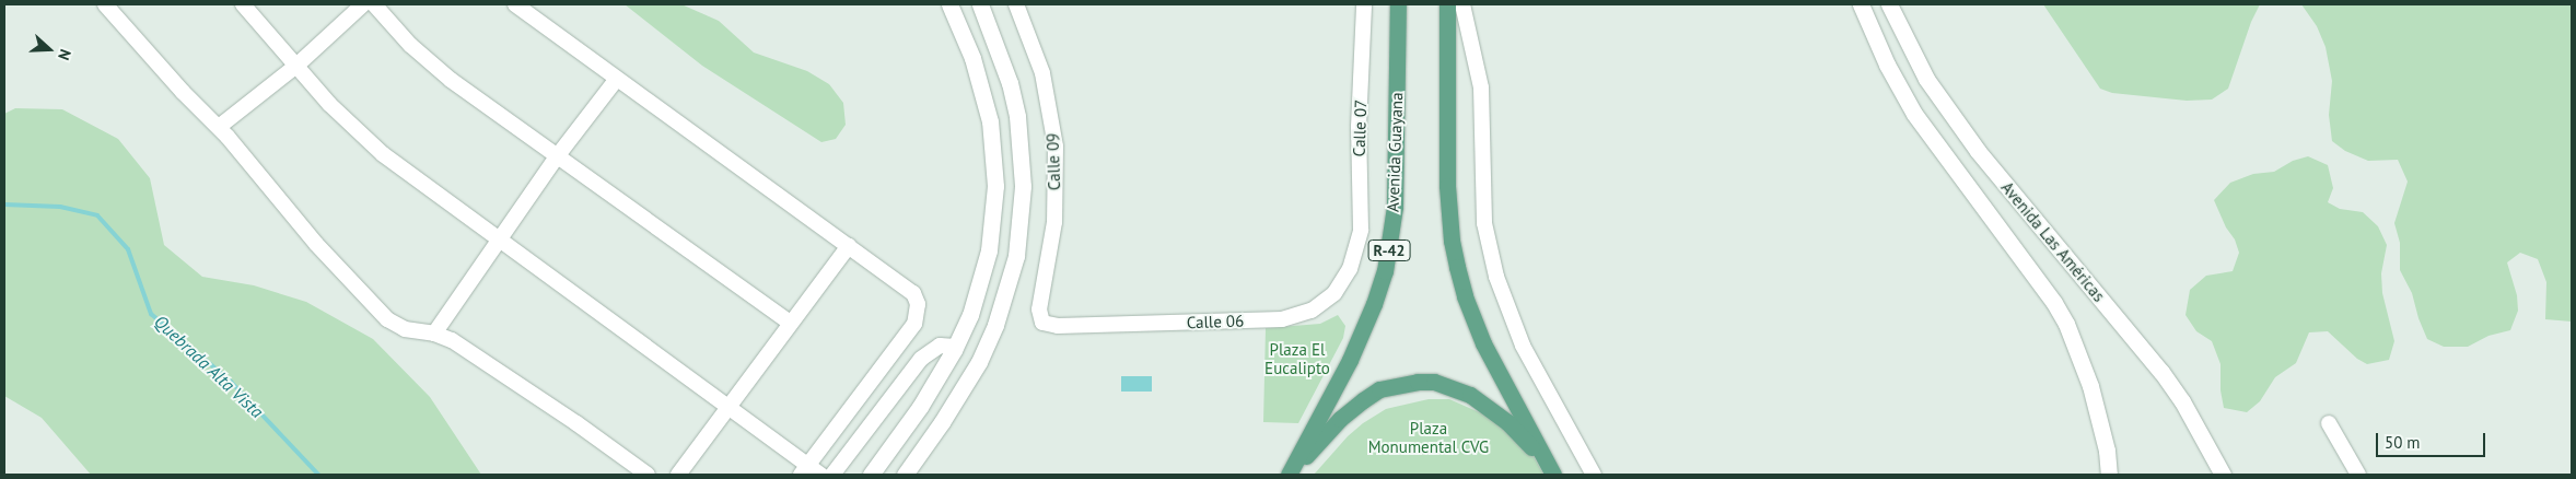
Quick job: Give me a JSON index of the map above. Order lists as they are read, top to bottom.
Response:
{
  "streets": {
    "main road": ["Avenida Guayana", "Avenida Las Américas", "R-42"],
    "street": ["Calle 07", "Calle 09", "Calle 06"]
  },
  "crossings": [
    ["Calle 07", "Calle 06"],
    ["Calle 09", "Calle 06"]
  ],
  "water": ["Quebrada Alta Vista"],
  "parks": ["Plaza El Eucalipto", "Plaza Monumental CVG"],
  "scale_bar": "50 m",
  "north": "right"
}
